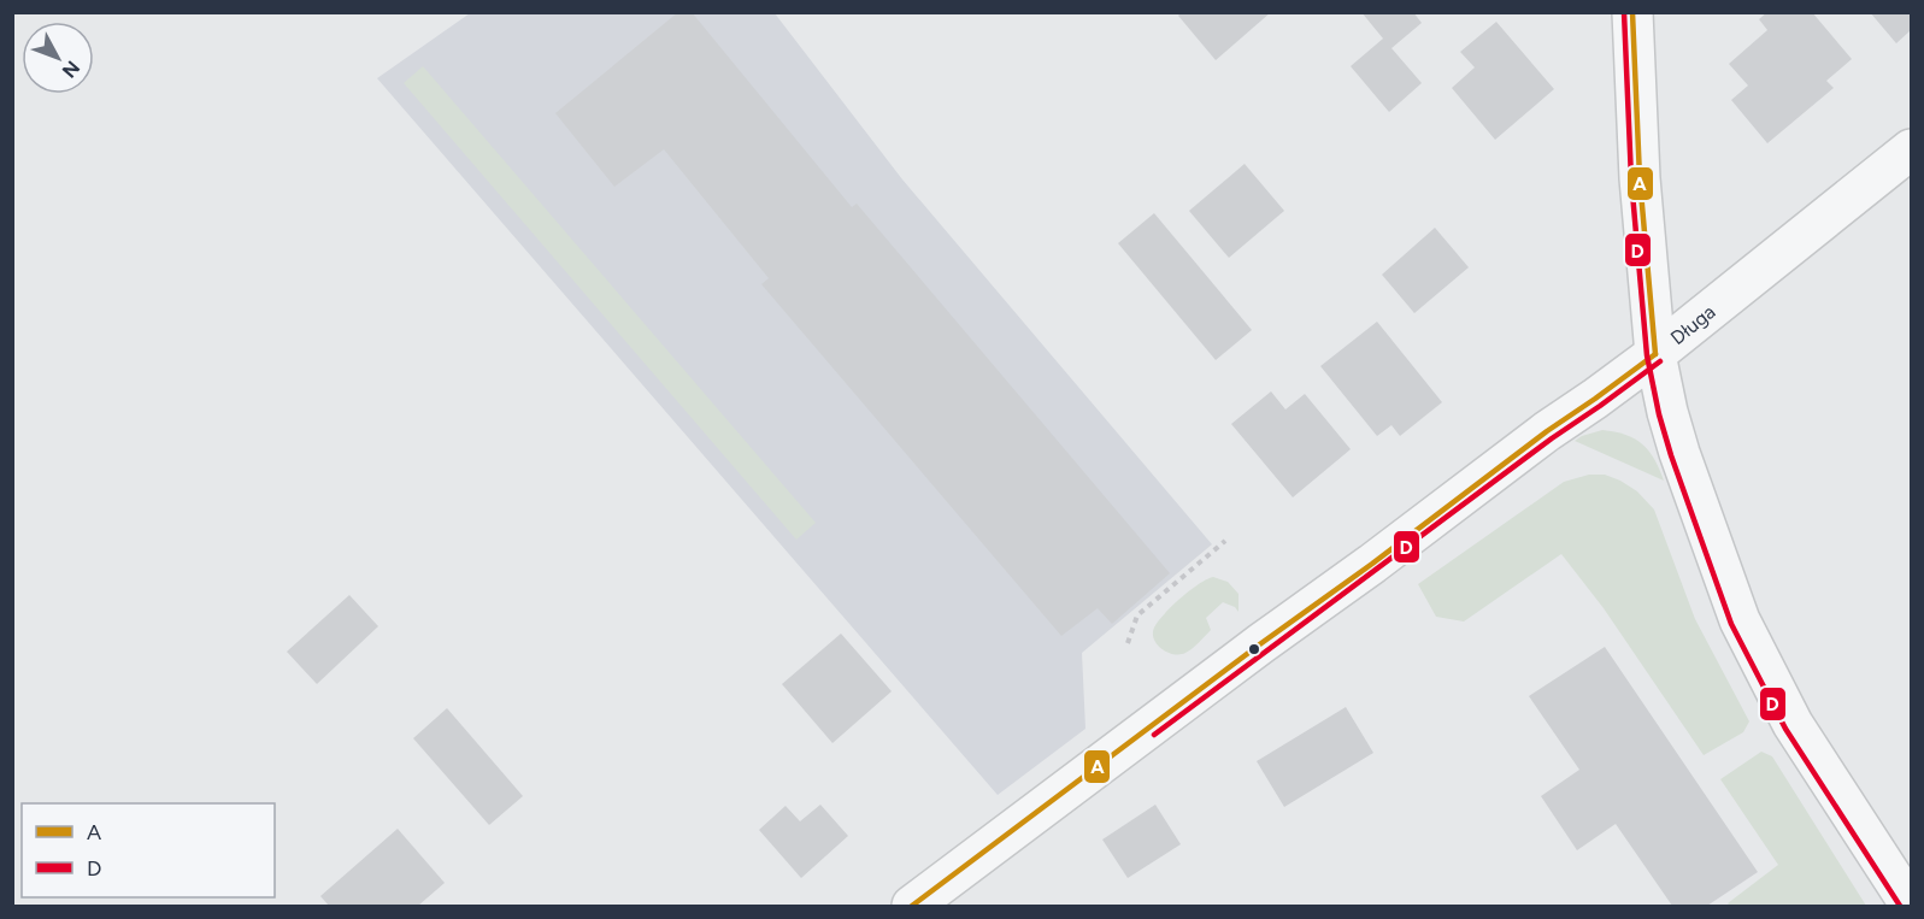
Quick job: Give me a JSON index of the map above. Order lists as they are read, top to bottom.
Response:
{
  "streets": {
    "street": ["Długa"]
  },
  "lines": ["transit line A", "transit line D"],
  "legend": ["A", "D"],
  "north": "bottom right"
}
